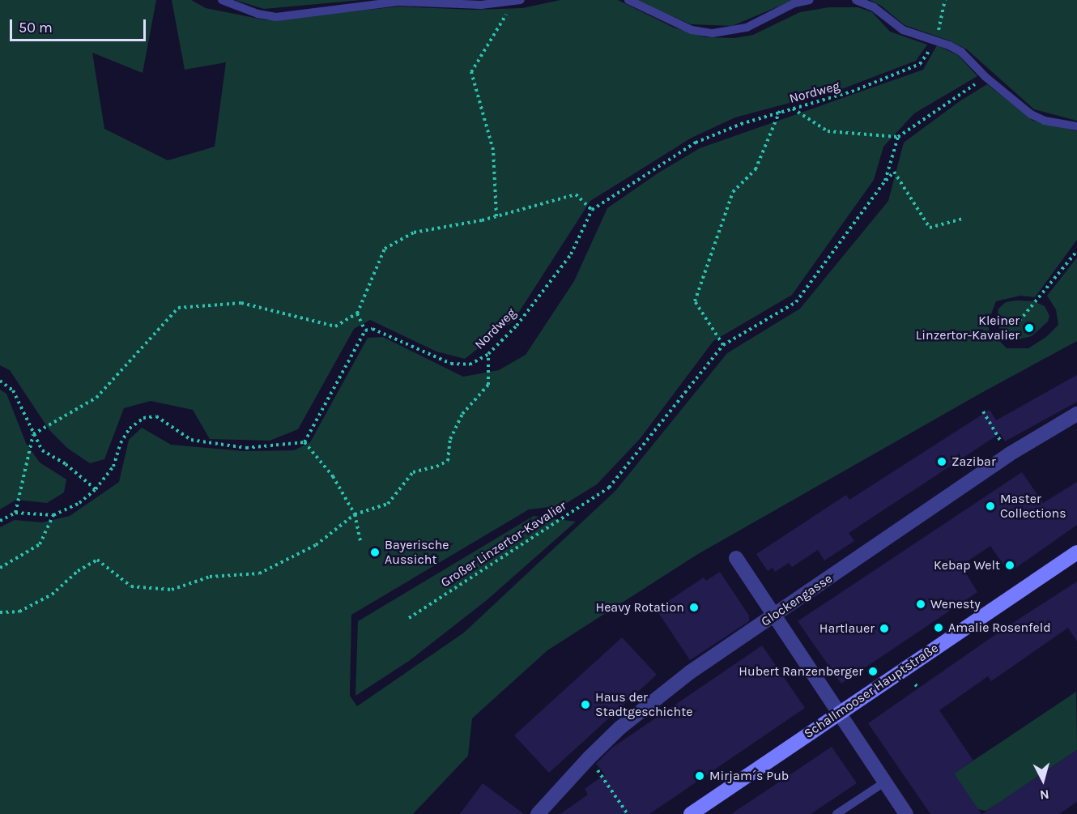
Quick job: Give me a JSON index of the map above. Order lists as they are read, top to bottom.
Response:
{
  "streets": {
    "street": ["Glockengasse", "Schallmooser Hauptstraße"],
    "path": ["Nordweg", "Großer Linzertor-Kavalier"]
  },
  "places": [
    "Kleiner Linzertor-Kavalier",
    "Zazibar",
    "Master Collections",
    "Bayerische Aussicht",
    "Kebap Welt",
    "Wenesty",
    "Heavy Rotation",
    "Amalie Rosenfeld",
    "Hartlauer",
    "Hubert Ranzenberger",
    "Haus der Stadtgeschichte",
    "Mirjam´s Pub"
  ],
  "scale_bar": "50 m",
  "north": "bottom"
}
